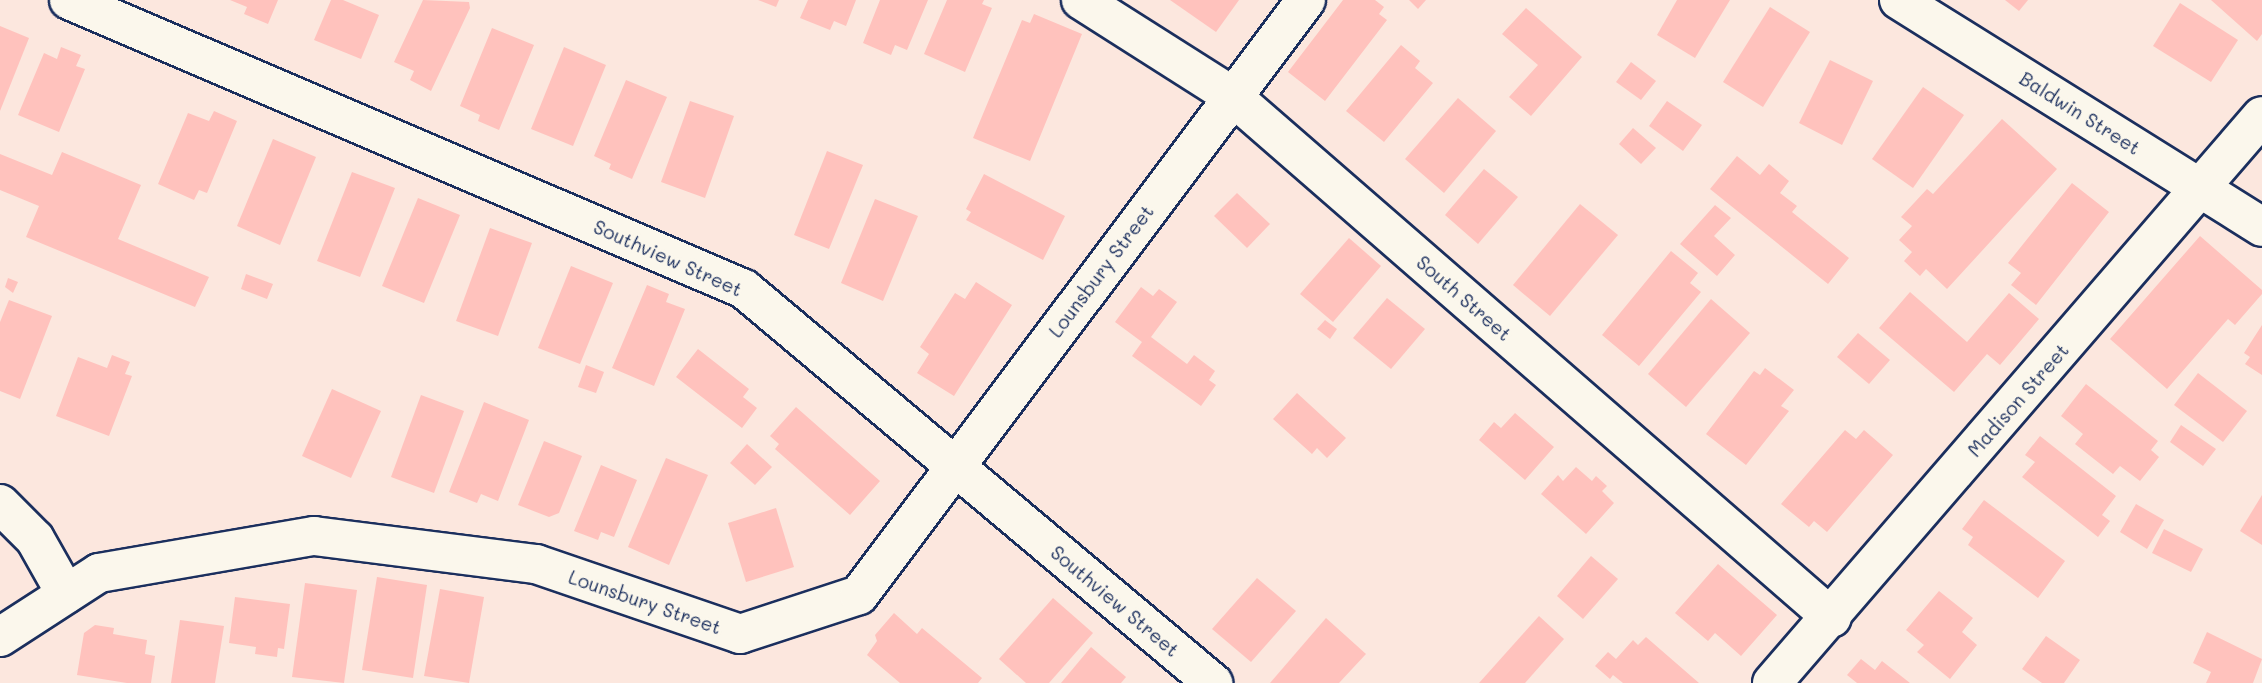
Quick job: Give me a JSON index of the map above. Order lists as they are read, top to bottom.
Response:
{
  "streets": {
    "street": [
      "Baldwin Street",
      "Southview Street",
      "Lounsbury Street",
      "South Street",
      "Madison Street"
    ]
  },
  "crossings": [
    ["Baldwin Street", "Madison Street"],
    ["Southview Street", "Lounsbury Street"],
    ["Lounsbury Street", "South Street"],
    ["South Street", "Madison Street"]
  ]
}
